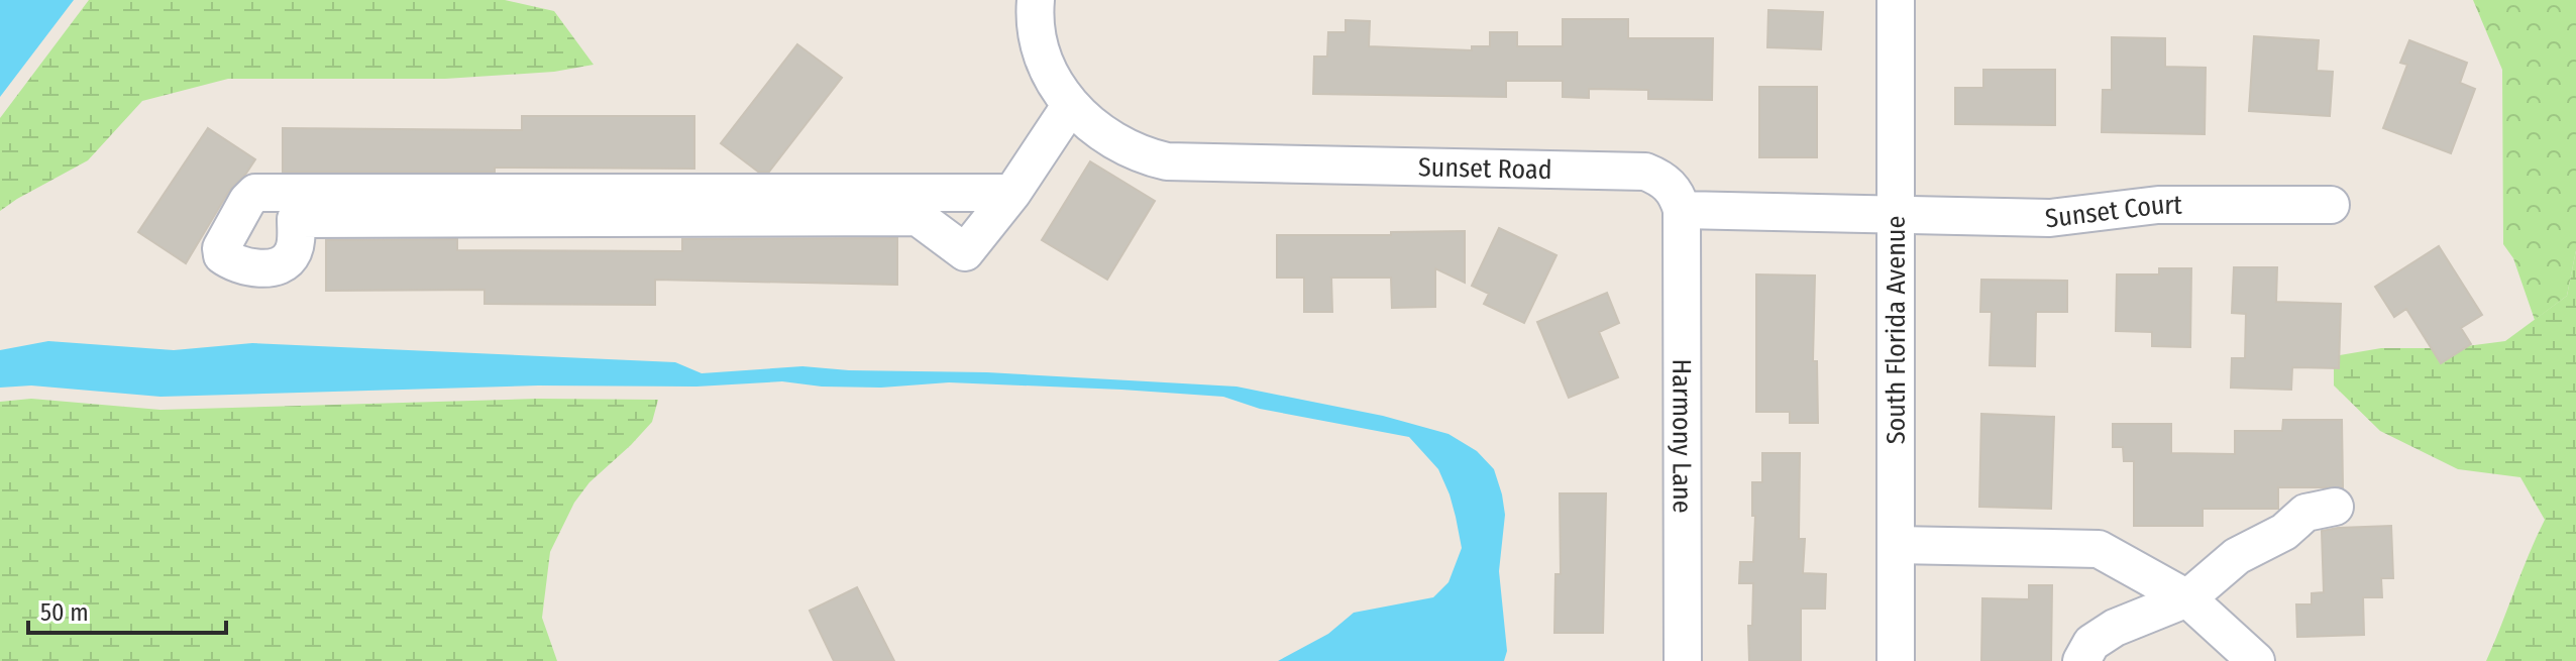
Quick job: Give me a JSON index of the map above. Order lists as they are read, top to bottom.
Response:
{
  "streets": {
    "street": [
      "Sunset Road",
      "Sunset Court",
      "South Florida Avenue",
      "Harmony Lane"
    ]
  },
  "crossings": [
    ["Sunset Road", "Harmony Lane"],
    ["Sunset Court", "South Florida Avenue"]
  ],
  "scale_bar": "50 m"
}
